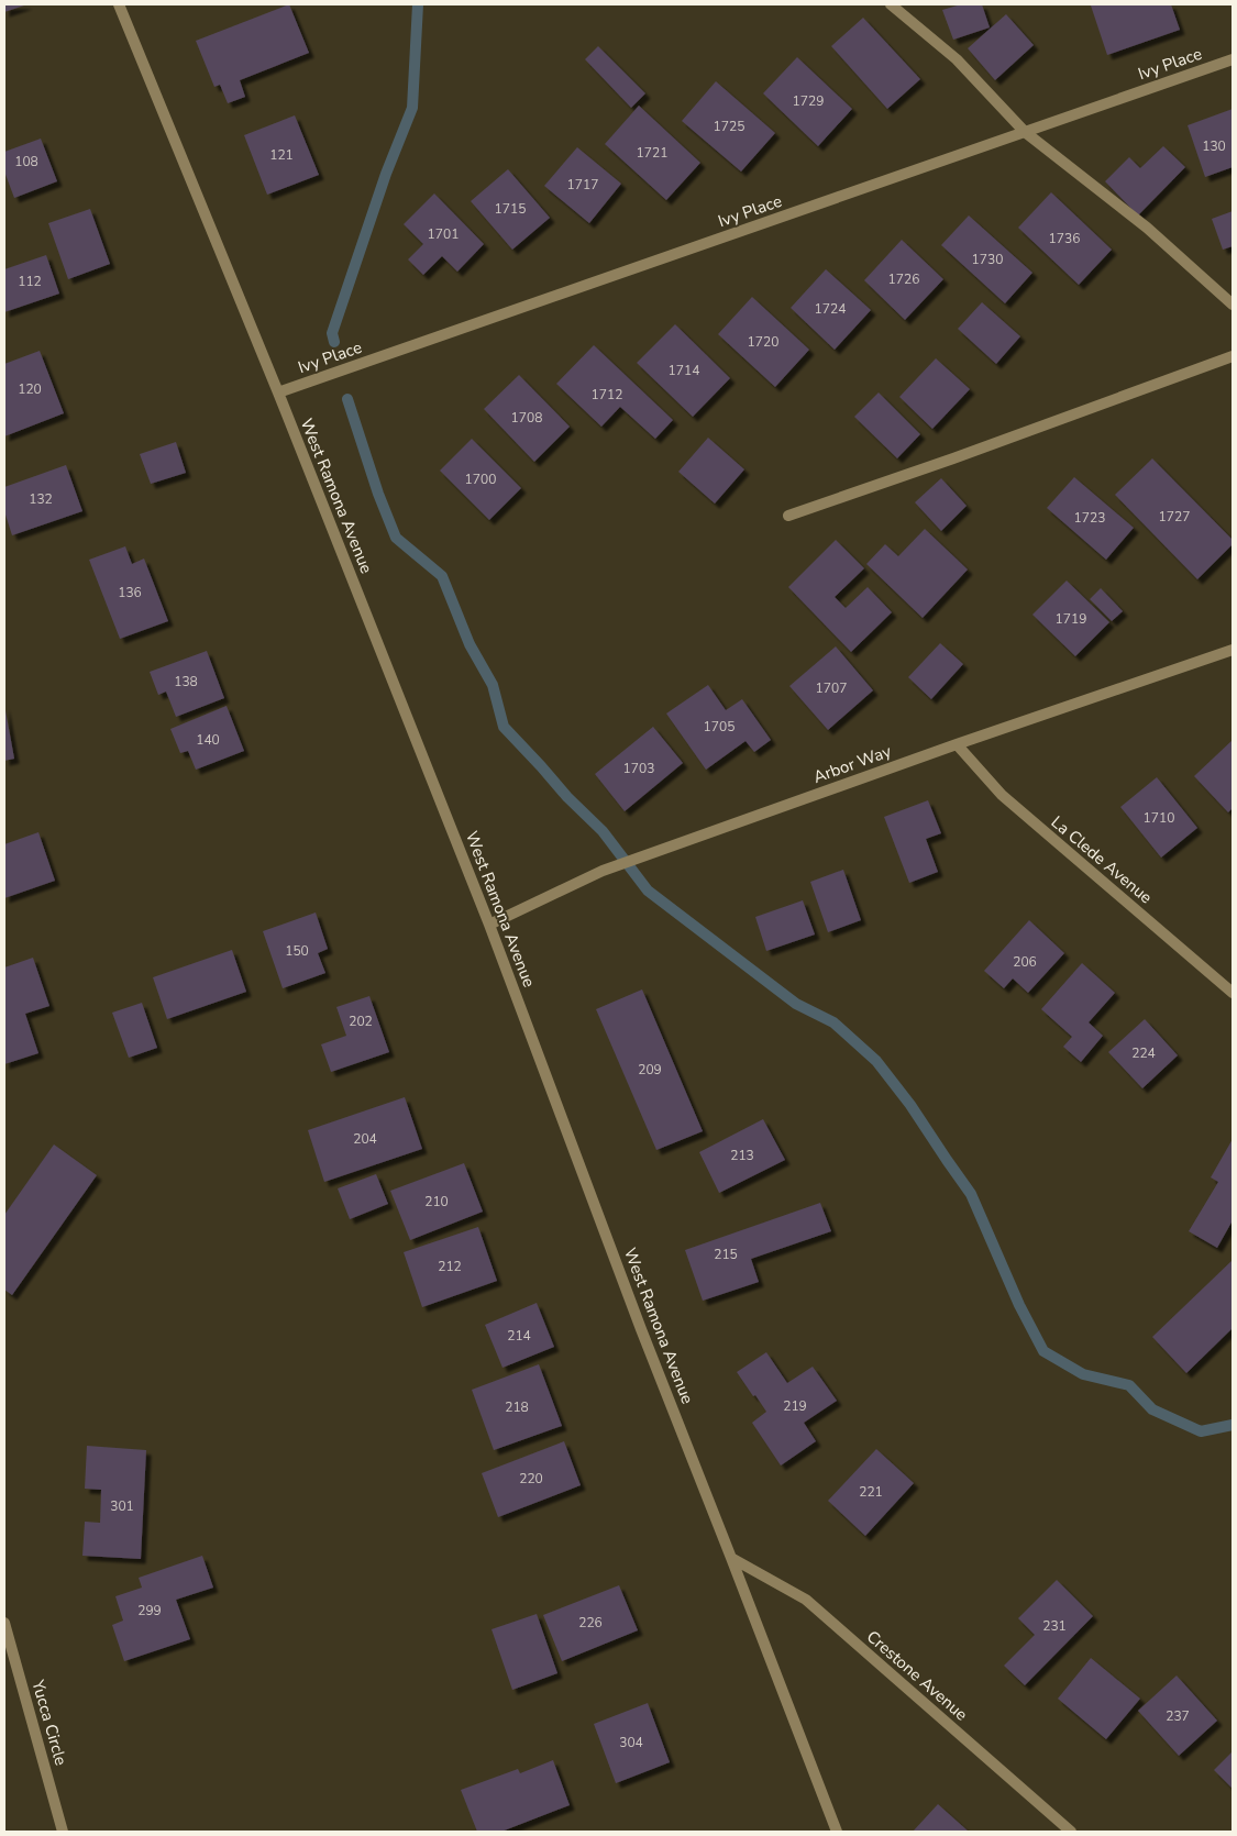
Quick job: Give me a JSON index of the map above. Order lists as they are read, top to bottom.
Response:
{
  "streets": {
    "street": [
      "Ivy Place",
      "West Ramona Avenue",
      "Arbor Way",
      "La Clede Avenue",
      "Crestone Avenue",
      "Yucca Circle"
    ]
  },
  "crossings": [
    ["Ivy Place", "West Ramona Avenue"],
    ["West Ramona Avenue", "Arbor Way"],
    ["West Ramona Avenue", "Crestone Avenue"],
    ["Arbor Way", "La Clede Avenue"]
  ],
  "house_numbers": [
    "1729",
    "1725",
    "130",
    "1721",
    "121",
    "108",
    "1717",
    "1715",
    "1701",
    "1736",
    "1730",
    "1726",
    "112",
    "1724",
    "1720",
    "1714",
    "120",
    "1712",
    "1708",
    "1700",
    "132",
    "1727",
    "1723",
    "136",
    "1719",
    "138",
    "1707",
    "1705",
    "140",
    "1703",
    "1710",
    "150",
    "206",
    "202",
    "224",
    "209",
    "204",
    "213",
    "210",
    "215",
    "212",
    "214",
    "219",
    "218",
    "220",
    "221",
    "301",
    "299",
    "226",
    "231",
    "237",
    "304"
  ]
}
